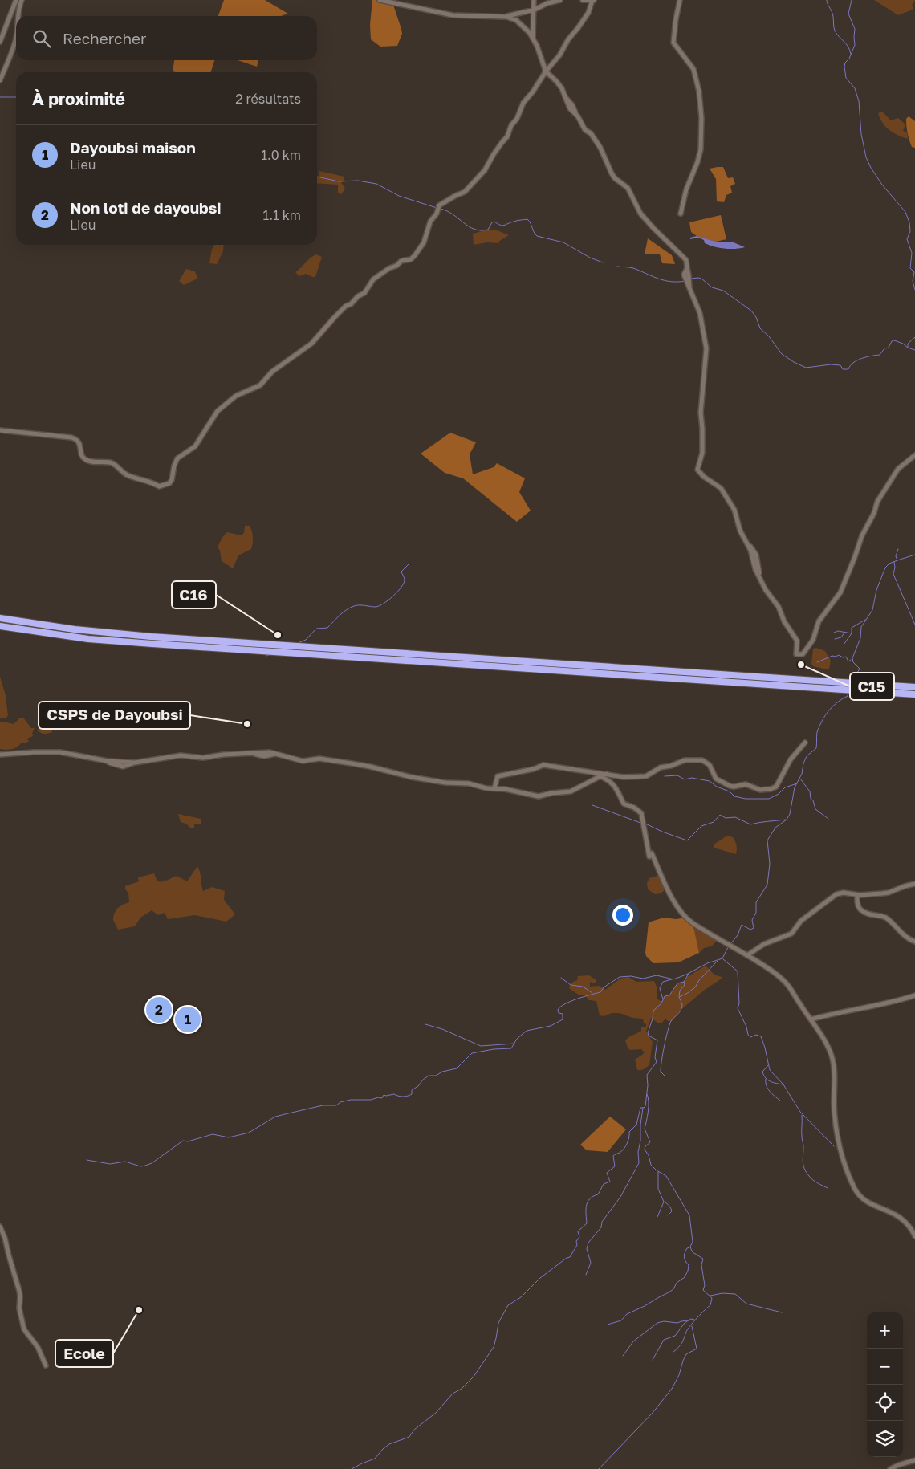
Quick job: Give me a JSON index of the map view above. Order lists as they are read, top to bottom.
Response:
{
  "places": [
    "C16",
    "C15",
    "CSPS de Dayoubsi",
    "Ecole"
  ],
  "page": {
    "search": "Rechercher",
    "heading": ["À proximité", "2 résultats"],
    "list": [
      {
        "mark": "1",
        "name": "Dayoubsi maison",
        "note": "Lieu",
        "value": "1.0 km"
      },
      {
        "mark": "2",
        "name": "Non loti de dayoubsi",
        "note": "Lieu",
        "value": "1.1 km"
      }
    ],
    "pins": ["2", "1"],
    "map_buttons": ["+", "−"]
  }
}
